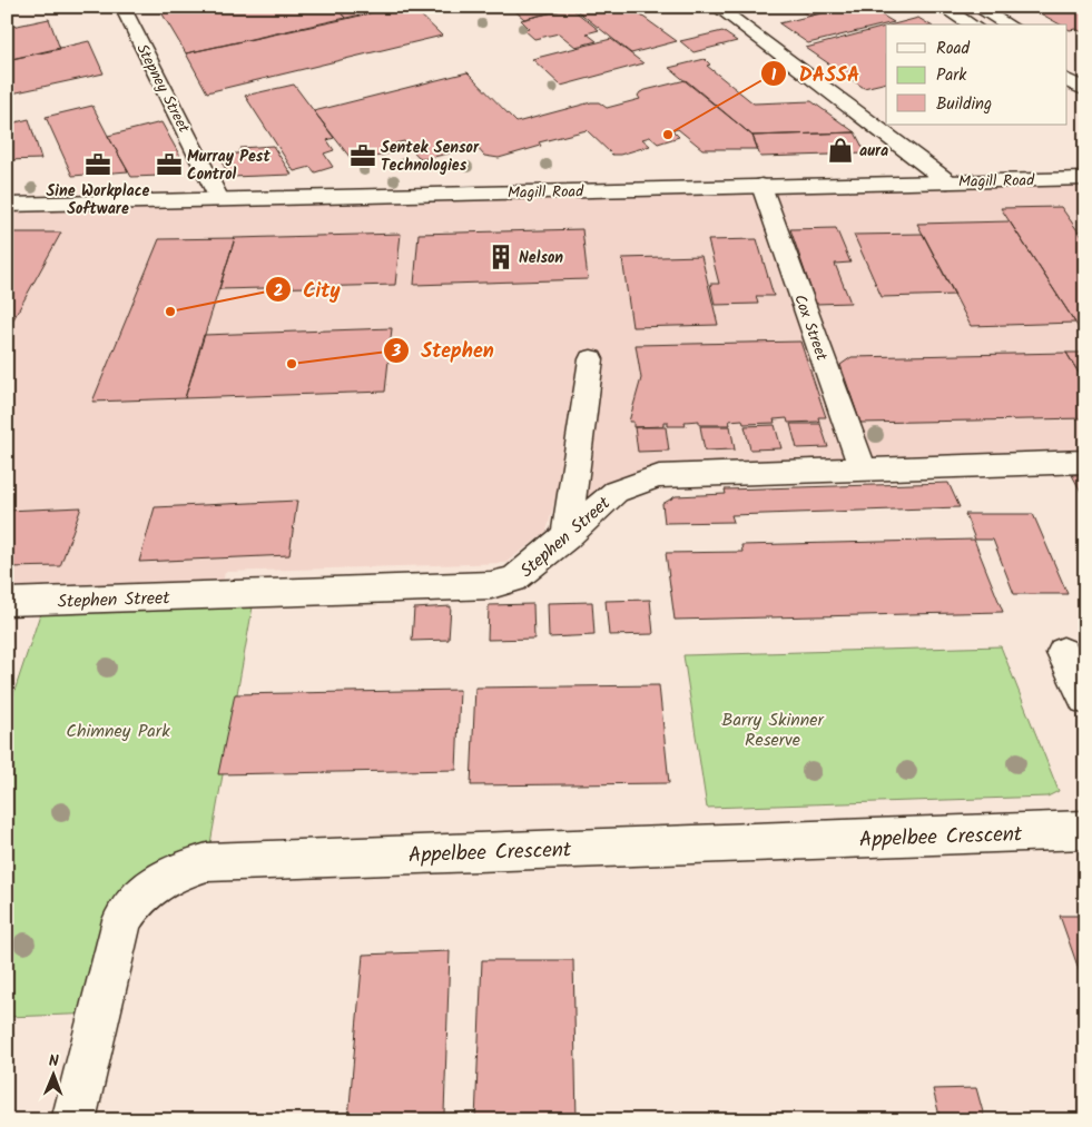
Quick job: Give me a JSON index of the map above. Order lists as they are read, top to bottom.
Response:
{
  "streets": {
    "street": [
      "Stepney Street",
      "Magill Road",
      "Cox Street",
      "Stephen Street",
      "Appelbee Crescent"
    ]
  },
  "crossings": [
    ["Stepney Street", "Magill Road"],
    ["Magill Road", "Cox Street"],
    ["Cox Street", "Stephen Street"]
  ],
  "parks": ["Barry Skinner Reserve", "Chimney Park"],
  "places": {
    "other": ["DASSA", "City", "Stephen"],
    "shop": ["aura"],
    "office": ["Sentek Sensor Technologies", "Sine Workplace Software", "Murray Pest Control"],
    "building": ["Nelson"]
  },
  "legend": ["Road", "Park", "Building"],
  "north": "top"
}
